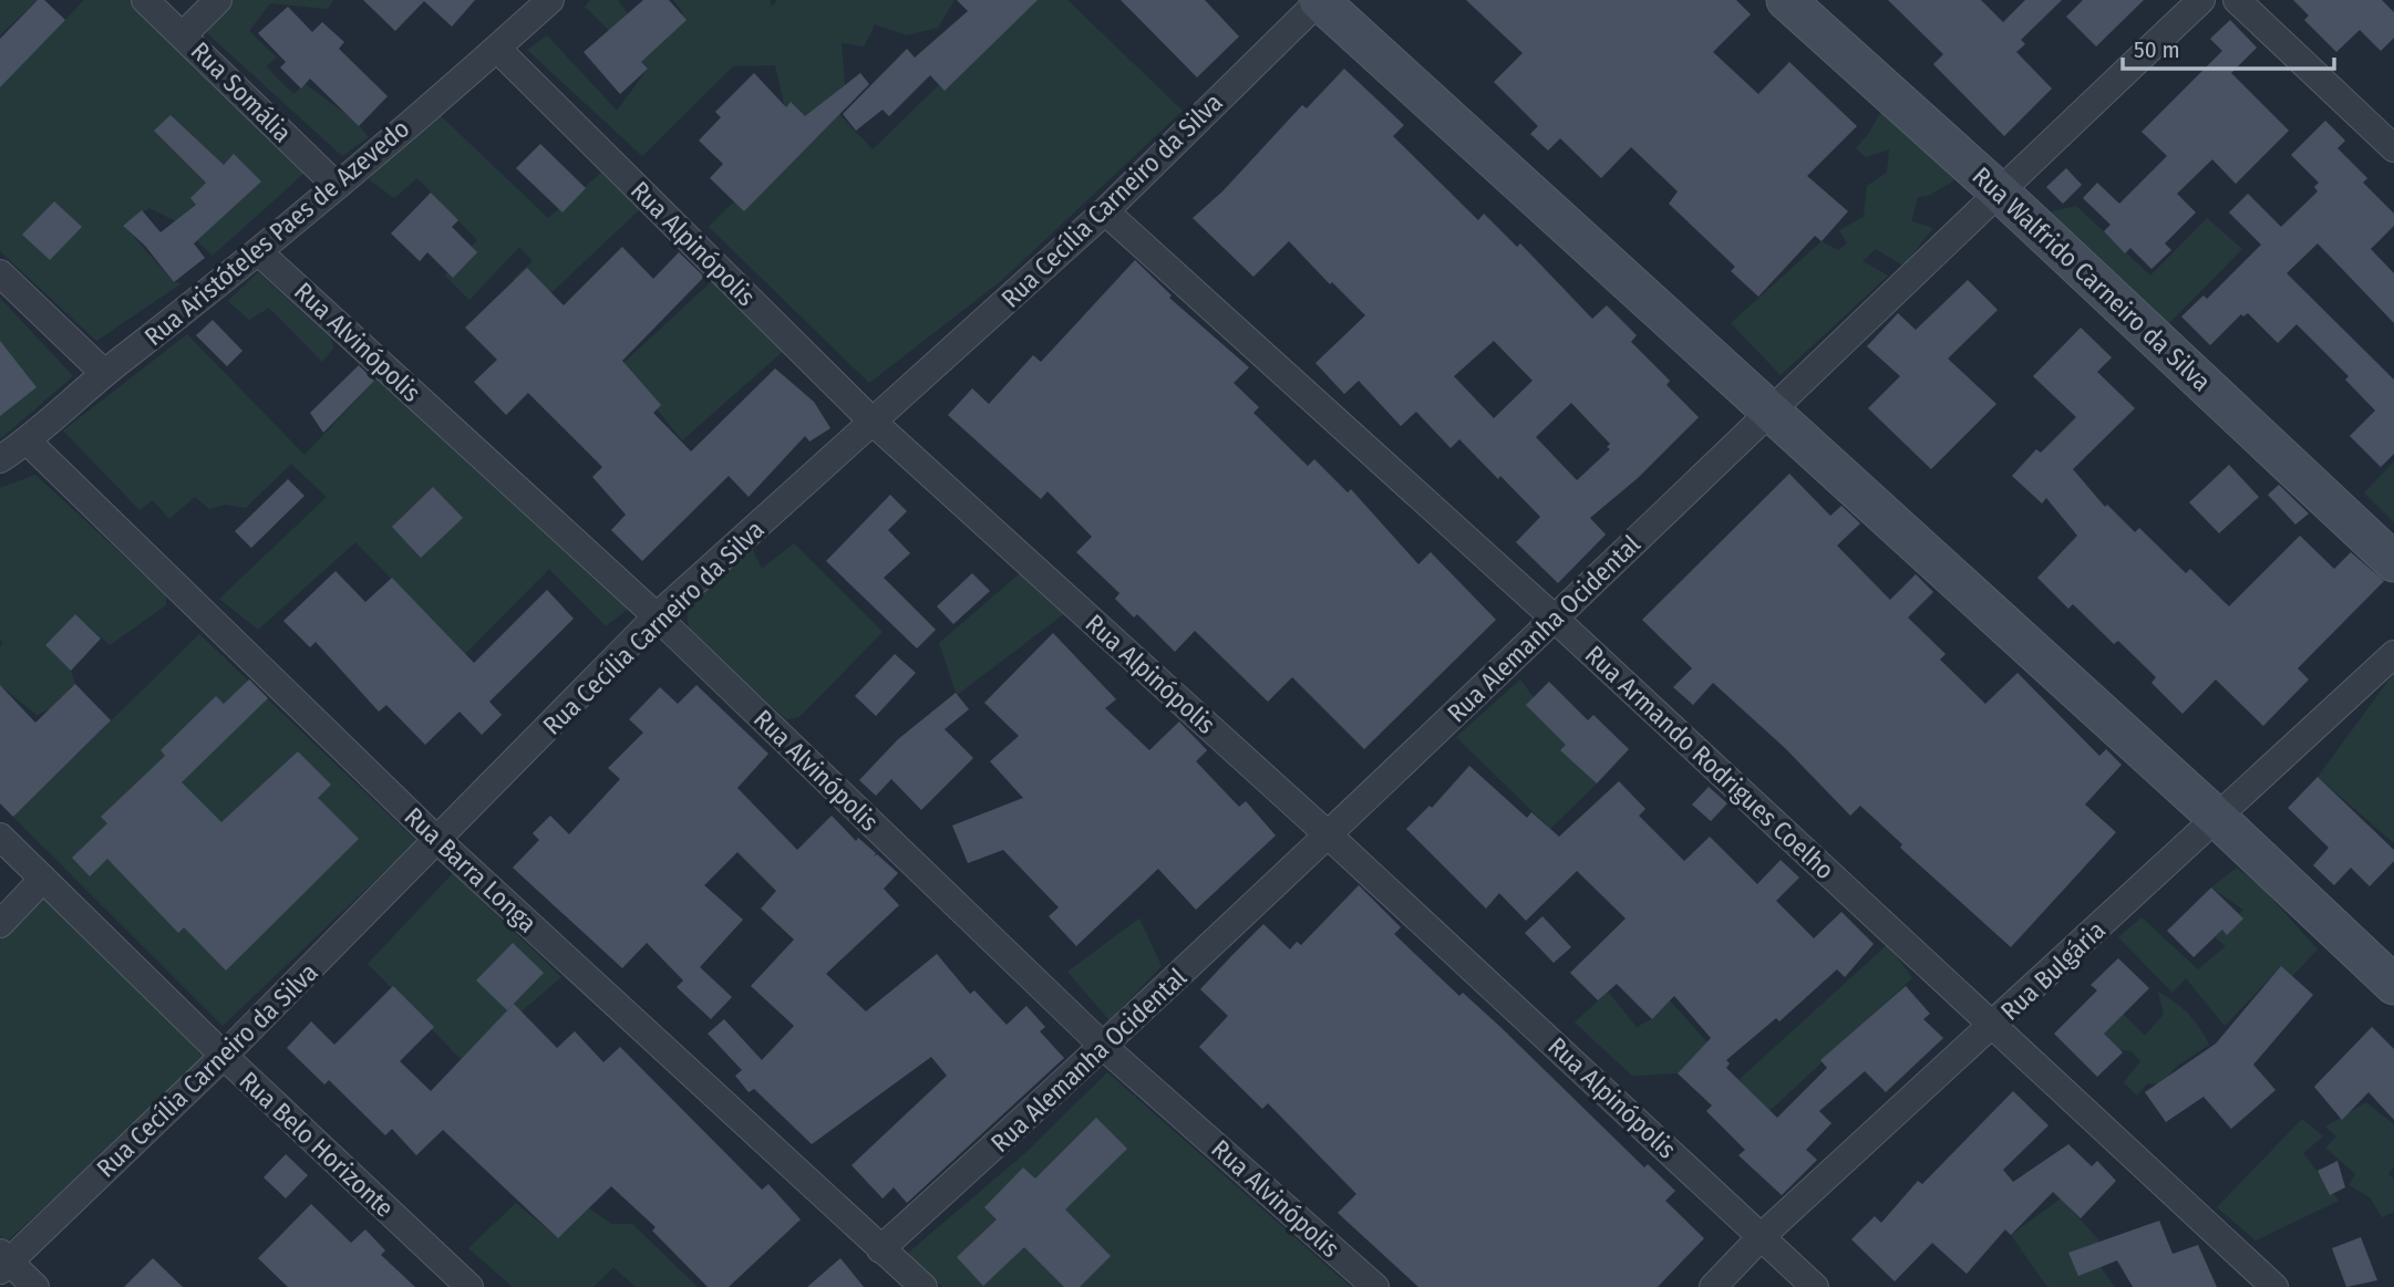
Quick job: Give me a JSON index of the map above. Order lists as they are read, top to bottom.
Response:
{
  "streets": {
    "main road": ["Rua Walfrido Carneiro da Silva"],
    "street": [
      "Rua Somália",
      "Rua Cecília Carneiro da Silva",
      "Rua Aristóteles Paes de Azevedo",
      "Rua Alpinópolis",
      "Rua Alvinópolis",
      "Rua Alemanha Ocidental",
      "Rua Armando Rodrigues Coelho",
      "Rua Barra Longa",
      "Rua Bulgária",
      "Rua Belo Horizonte"
    ]
  },
  "crossings": [
    ["Rua Somália", "Rua Aristóteles Paes de Azevedo"],
    ["Rua Cecília Carneiro da Silva", "Rua Alpinópolis"],
    ["Rua Cecília Carneiro da Silva", "Rua Alvinópolis"],
    ["Rua Cecília Carneiro da Silva", "Rua Armando Rodrigues Coelho"],
    ["Rua Cecília Carneiro da Silva", "Rua Barra Longa"],
    ["Rua Cecília Carneiro da Silva", "Rua Belo Horizonte"],
    ["Rua Aristóteles Paes de Azevedo", "Rua Alpinópolis"],
    ["Rua Aristóteles Paes de Azevedo", "Rua Alvinópolis"],
    ["Rua Aristóteles Paes de Azevedo", "Rua Barra Longa"],
    ["Rua Alpinópolis", "Rua Alemanha Ocidental"],
    ["Rua Alpinópolis", "Rua Bulgária"],
    ["Rua Walfrido Carneiro da Silva", "Rua Alemanha Ocidental"],
    ["Rua Alvinópolis", "Rua Alemanha Ocidental"],
    ["Rua Alemanha Ocidental", "Rua Armando Rodrigues Coelho"],
    ["Rua Alemanha Ocidental", "Rua Barra Longa"],
    ["Rua Armando Rodrigues Coelho", "Rua Bulgária"]
  ],
  "scale_bar": "50 m"
}
